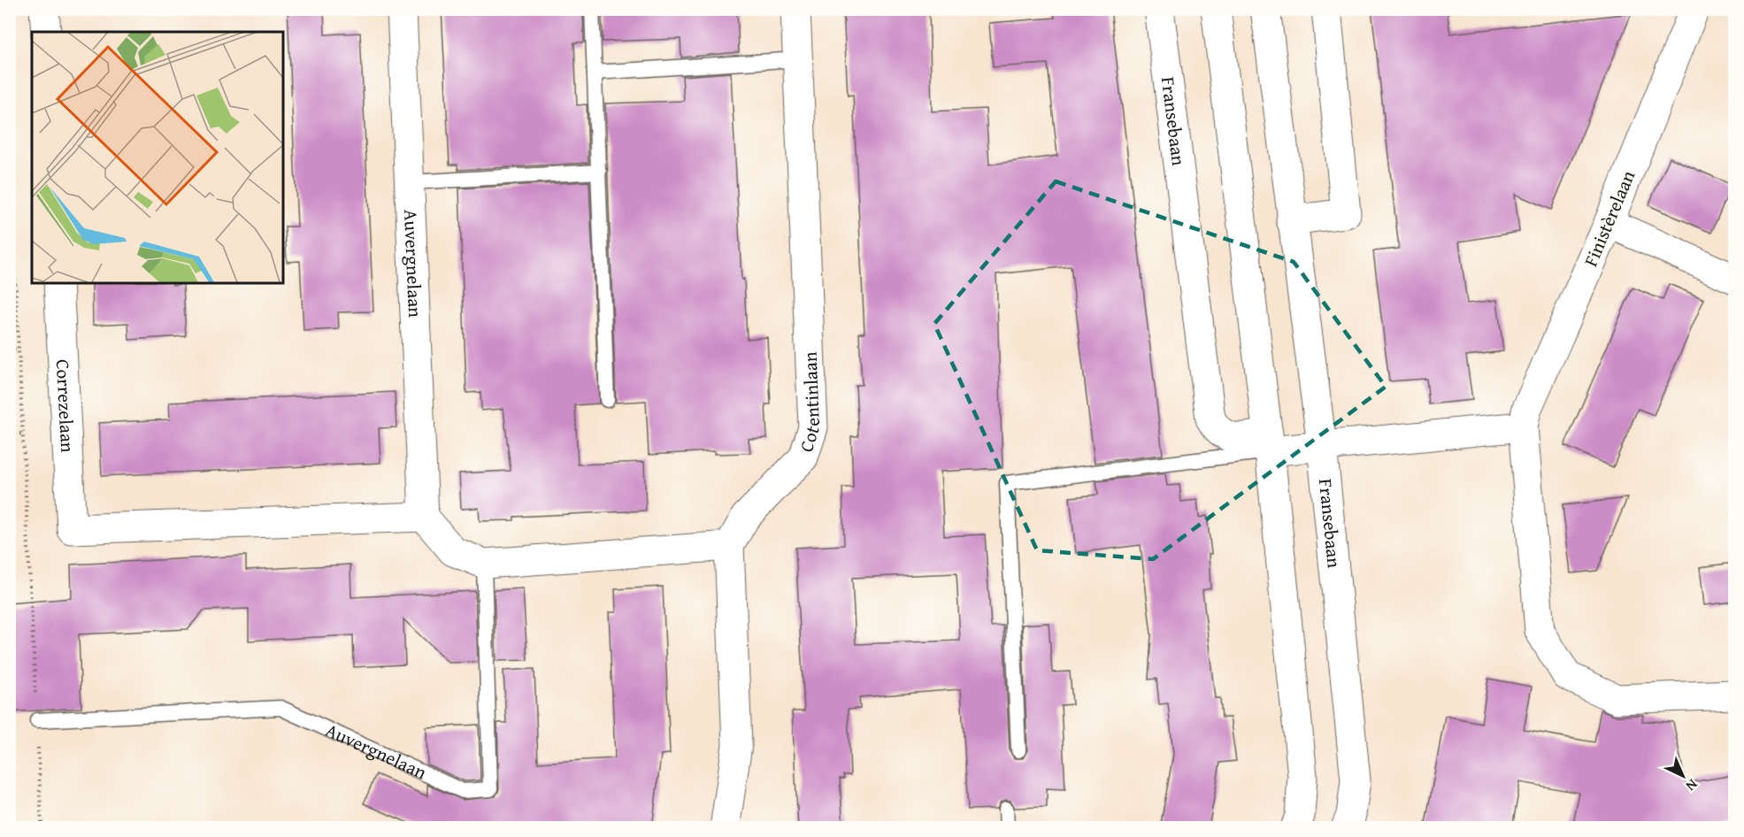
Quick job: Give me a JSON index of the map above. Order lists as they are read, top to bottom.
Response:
{
  "streets": {
    "street": [
      "Fransebaan",
      "Finistèrelaan",
      "Auvergnelaan",
      "Cotentinlaan",
      "Correzelaan"
    ]
  },
  "crossings": [
    ["Auvergnelaan", "Correzelaan"]
  ],
  "north": "bottom right"
}
